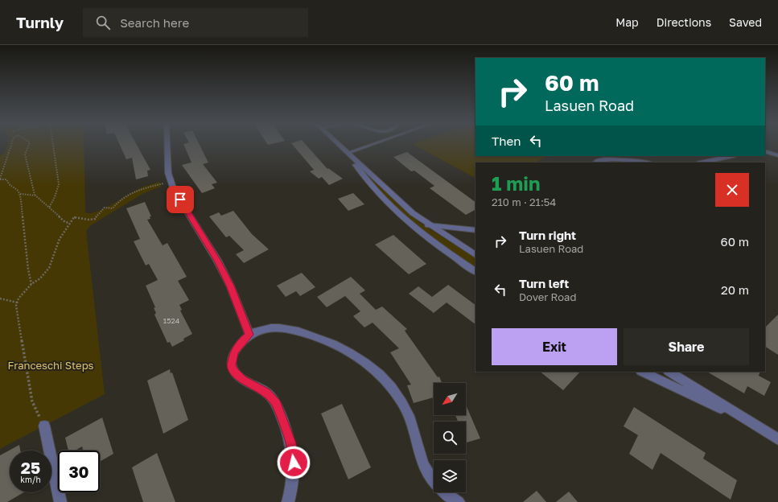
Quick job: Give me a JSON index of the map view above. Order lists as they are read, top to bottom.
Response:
{
  "parks": ["Franceschi Steps"],
  "house_numbers": ["1524"],
  "north": "bottom left",
  "page": {
    "header": "Turnly",
    "search": "Search here",
    "nav": ["Map", "Directions", "Saved"],
    "turn": ["60 m", "Lasuen Road"],
    "then": "Then",
    "heading": ["1 min", "210 m · 21:54"],
    "list": [
      {
        "name": "Turn right",
        "note": "Lasuen Road",
        "value": "60 m"
      },
      {
        "name": "Turn left",
        "note": "Dover Road",
        "value": "20 m"
      }
    ],
    "buttons": ["Exit", "Share"],
    "speed": "25 km/h",
    "limit": "30"
  }
}
